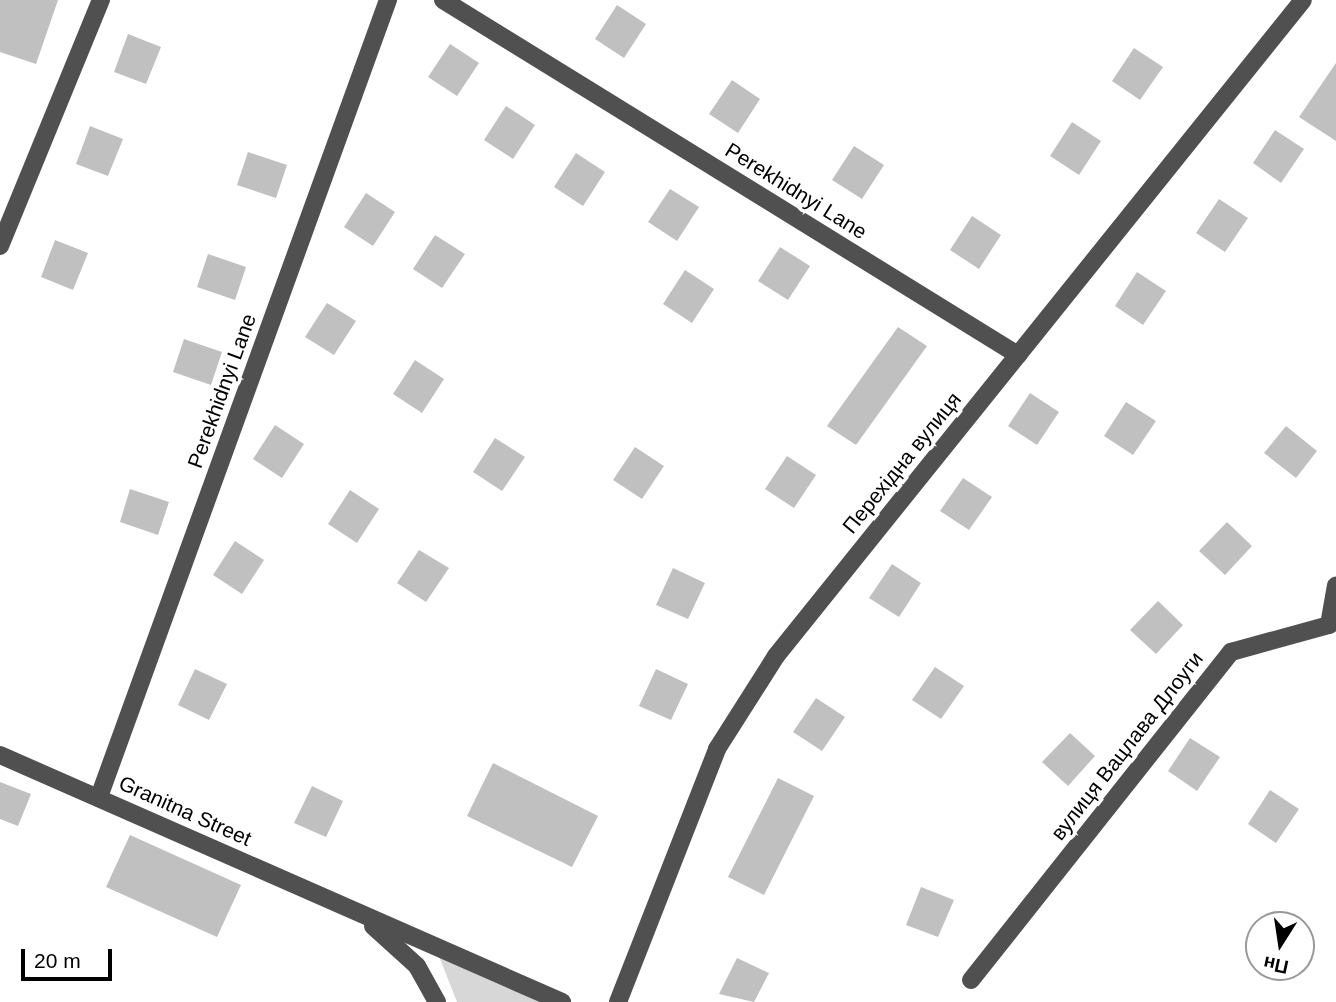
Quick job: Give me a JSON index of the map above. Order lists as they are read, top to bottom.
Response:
{
  "streets": {
    "street": [
      "Perekhidnyi Lane",
      "Перехідна вулиця",
      "вулиця Вацлава Длоуги",
      "Granitna Street"
    ]
  },
  "crossings": [
    ["Perekhidnyi Lane", "Перехідна вулиця"],
    ["Perekhidnyi Lane", "Granitna Street"]
  ],
  "scale_bar": "20 m",
  "north": "bottom"
}
